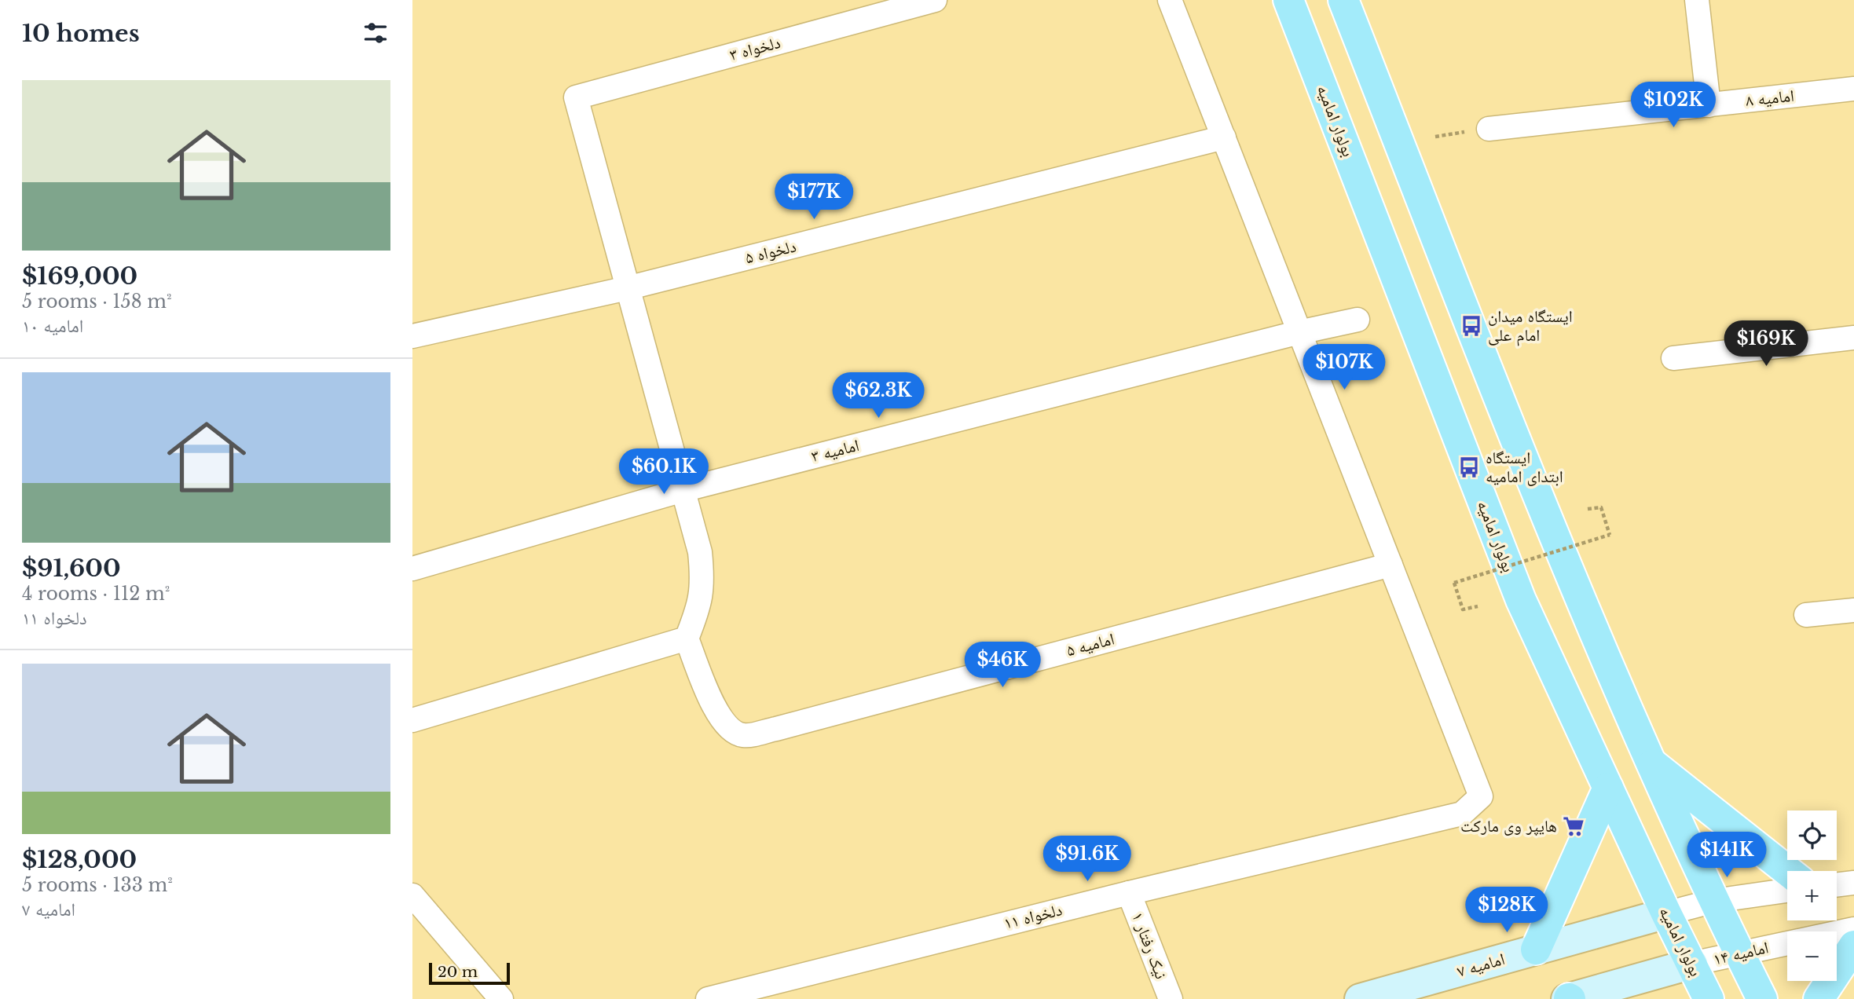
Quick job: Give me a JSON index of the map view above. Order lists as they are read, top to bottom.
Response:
{
  "streets": {
    "main road": ["بولوار امامیه"],
    "street": [
      "دلخواه ۳",
      "امامیه ۸",
      "دلخواه ۵",
      "امامیه ۳",
      "امامیه ۵",
      "دلخواه ۱۱",
      "نیک رفتار ۱",
      "امامیه ۱۴",
      "امامیه ۷"
    ]
  },
  "crossings": [
    ["دلخواه ۳", "دلخواه ۵"],
    ["بولوار امامیه", "امامیه ۱۴"],
    ["بولوار امامیه", "امامیه ۷"],
    ["امامیه ۵", "دلخواه ۱۱"],
    ["دلخواه ۱۱", "نیک رفتار ۱"]
  ],
  "places": {
    "bus stop": ["ایستگاه میدان امام علی", "ایستگاه ابتدای امامیه"],
    "supermarket": ["هایپر وی مارکت"]
  },
  "scale_bar": "20 m",
  "page": {
    "heading": "10 homes",
    "list": [
      {
        "name": "$169,000",
        "note": "5 rooms · 158 m² · امامیه ۱۰"
      },
      {
        "name": "$91,600",
        "note": "4 rooms · 112 m² · دلخواه ۱۱"
      },
      {
        "name": "$128,000",
        "note": "5 rooms · 133 m² · امامیه ۷"
      }
    ],
    "price": [
      "$102K",
      "$177K",
      "$169K",
      "$107K",
      "$62.3K",
      "$60.1K",
      "$46K",
      "$141K",
      "$91.6K",
      "$128K"
    ],
    "map_buttons": ["+", "−"],
    "scale": "20 m"
  }
}
